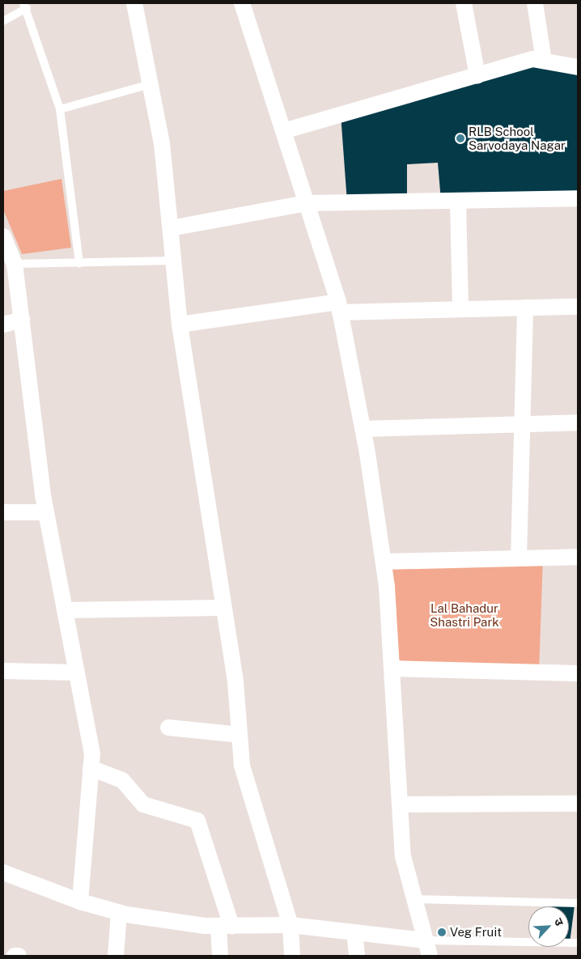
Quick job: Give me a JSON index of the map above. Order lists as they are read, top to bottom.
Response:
{
  "parks": ["Lal Bahadur Shastri Park"],
  "places": ["RLB School Sarvodaya Nagar", "Veg Fruit"],
  "north": "top right"
}
